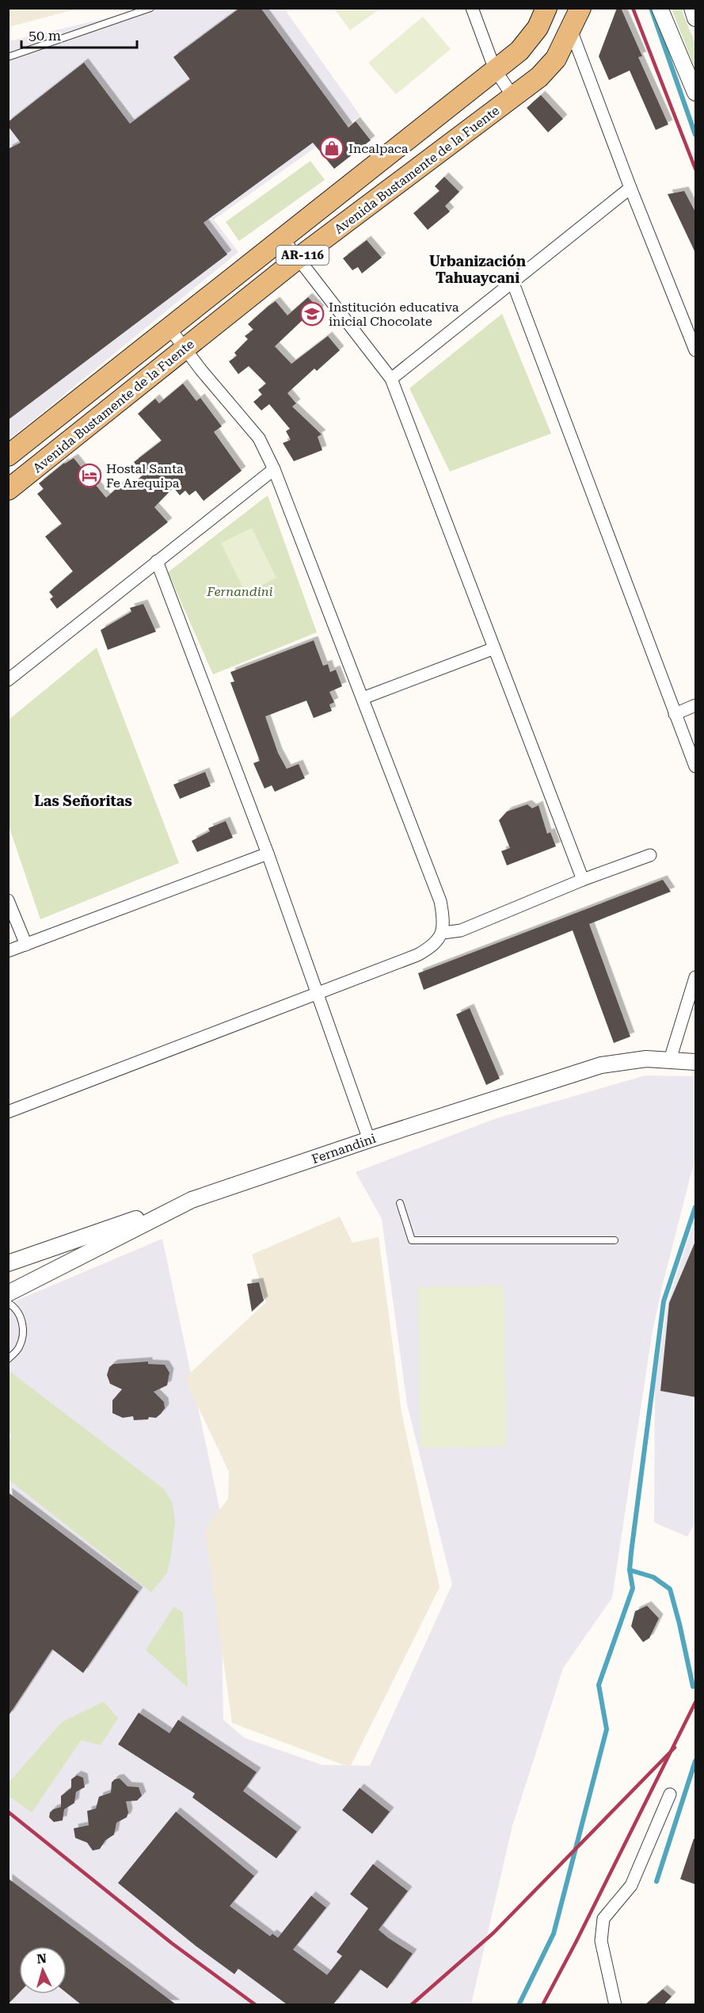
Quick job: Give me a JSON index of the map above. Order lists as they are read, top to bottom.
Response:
{
  "streets": {
    "main road": ["Avenida Bustamente de la Fuente", "AR-116"],
    "street": ["Fernandini"]
  },
  "districts": ["Urbanización Tahuaycani", "Las Señoritas"],
  "parks": ["Fernandini"],
  "places": {
    "shop": ["Incalpaca"],
    "school or university": ["Institución educativa inicial Chocolate"],
    "hotel": ["Hostal Santa Fe Arequipa"]
  },
  "scale_bar": "50 m",
  "north": "top"
}
